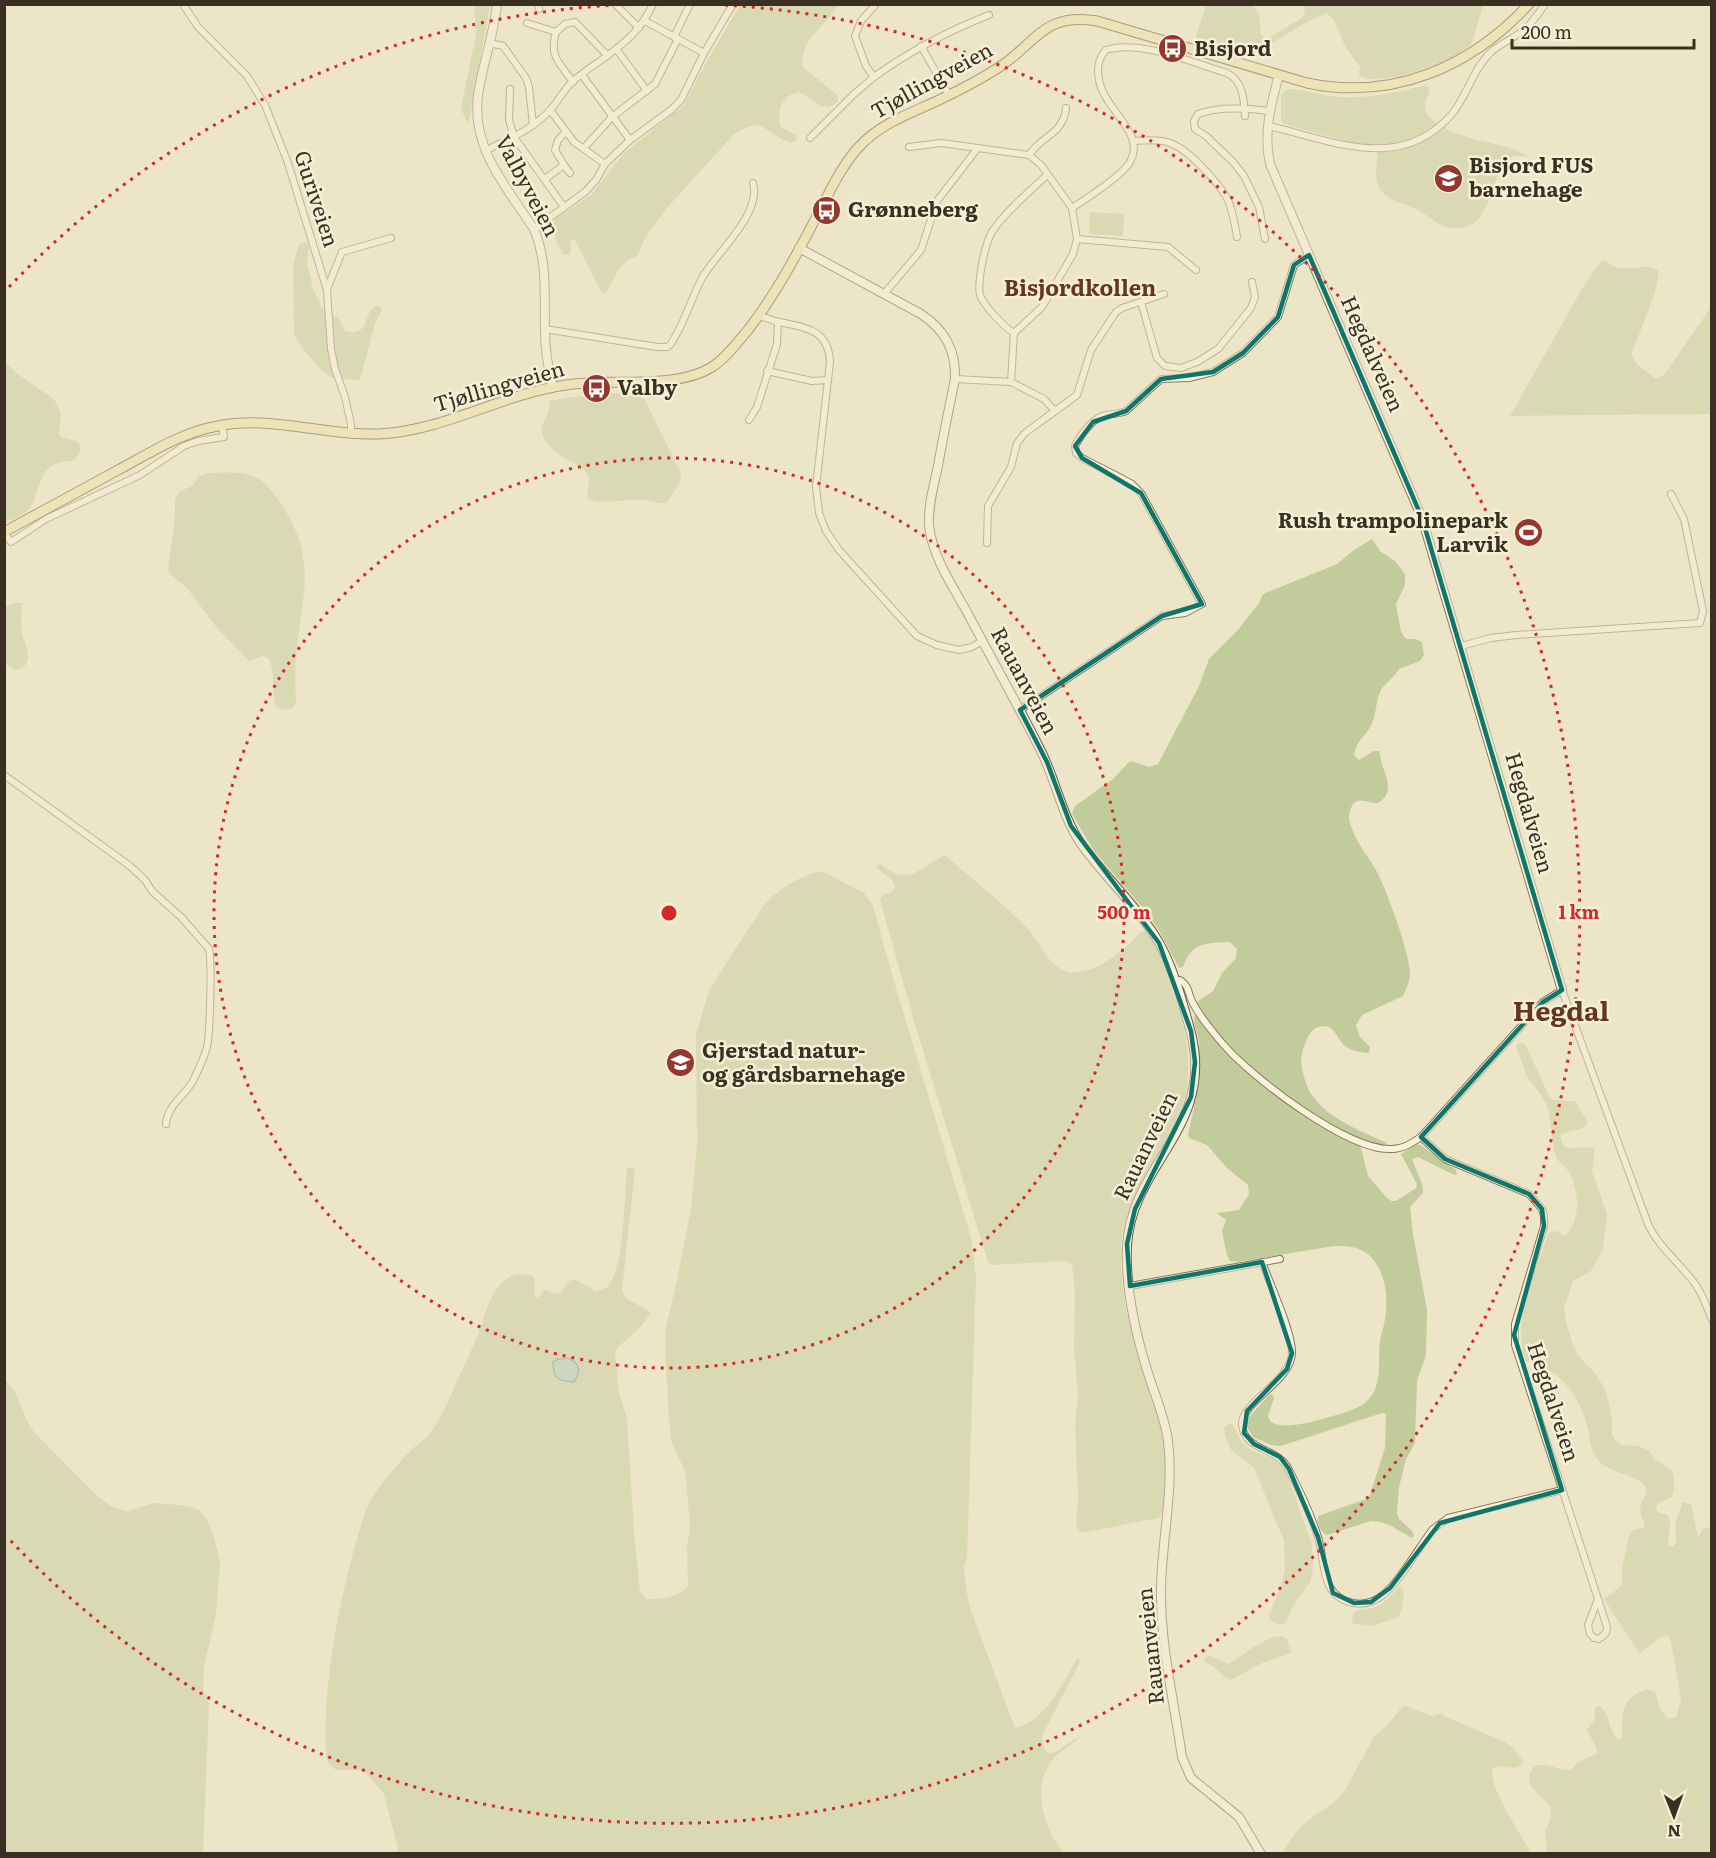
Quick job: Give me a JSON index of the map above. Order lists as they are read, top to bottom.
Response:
{
  "streets": {
    "main road": ["Tjøllingveien", "Rauanveien"],
    "street": ["Valbyveien", "Guriveien", "Hegdalveien"]
  },
  "crossings": [
    ["Tjøllingveien", "Valbyveien"],
    ["Tjøllingveien", "Guriveien"],
    ["Tjøllingveien", "Hegdalveien"],
    ["Tjøllingveien", "Rauanveien"]
  ],
  "districts": ["Bisjordkollen", "Hegdal"],
  "places": {
    "bus stop": ["Bisjord", "Grønneberg", "Valby"],
    "school or university": ["Bisjord FUS barnehage", "Gjerstad natur- og gårdsbarnehage"],
    "sports": ["Rush trampolinepark Larvik"]
  },
  "scale_bar": "200 m",
  "north": "bottom",
  "rings": ["500 m", "1 km"]
}
